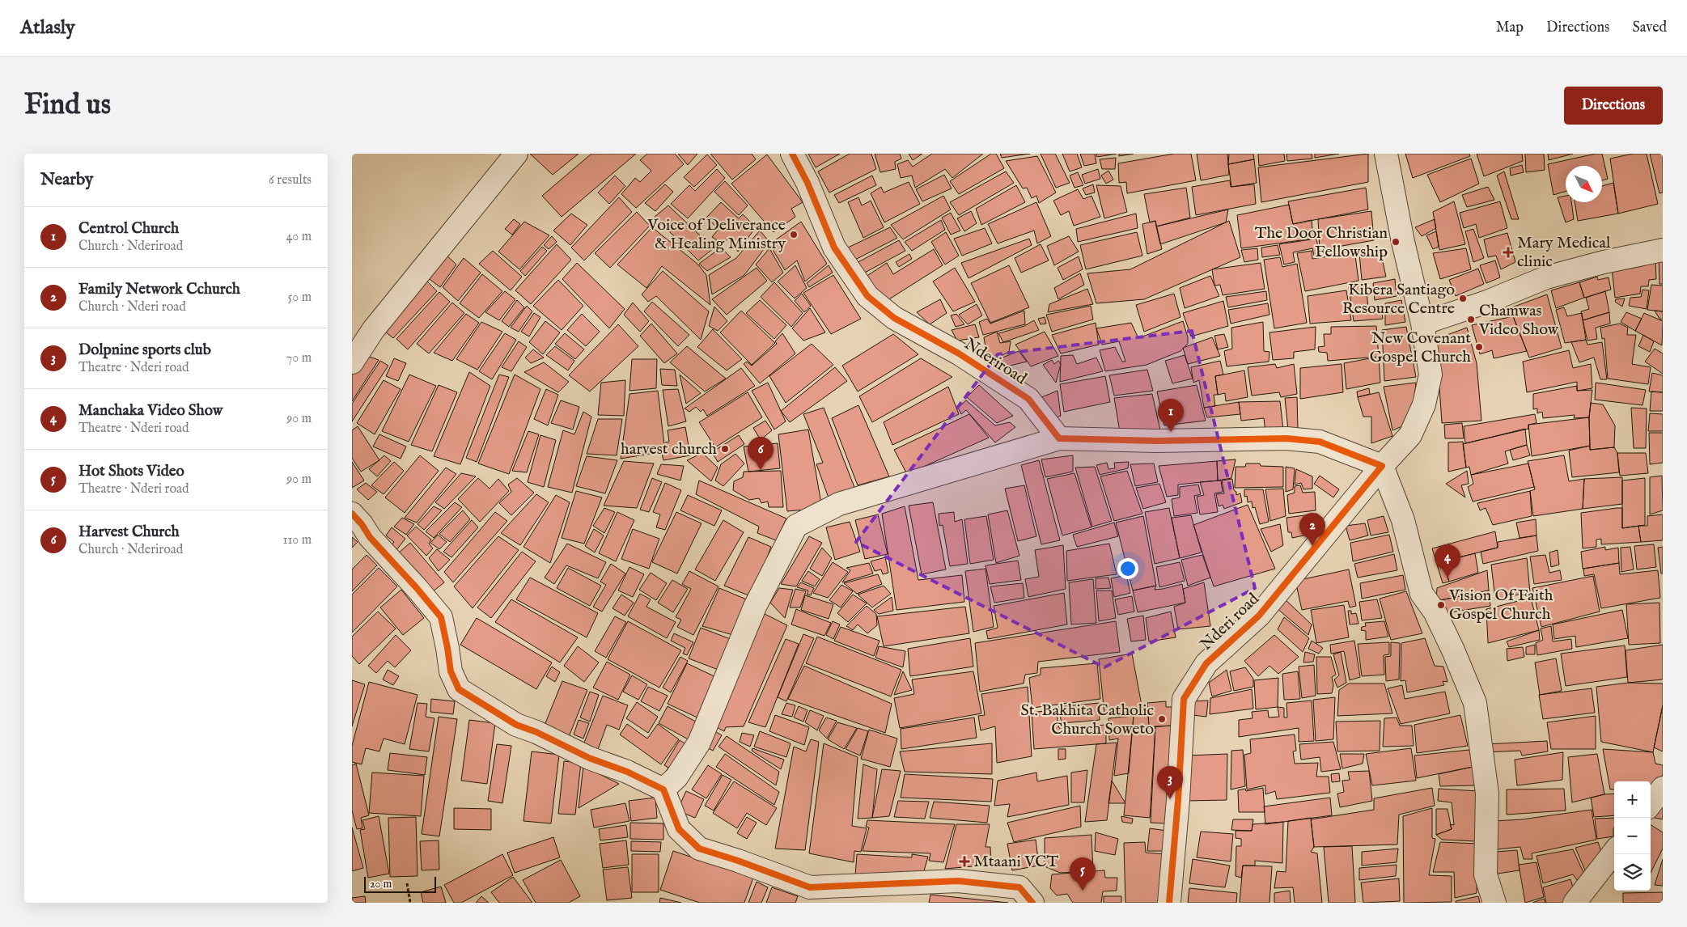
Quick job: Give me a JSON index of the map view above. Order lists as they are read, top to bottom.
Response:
{
  "streets": {
    "street": ["Nderiroad", "Nderi road"]
  },
  "places": {
    "other": [
      "Voice of Deliverance & Healing Ministry",
      "The Door Christian Fellowship",
      "Kibera Santiago Resource Centre",
      "Chamwas Video Show",
      "New Covenant Gospel Church",
      "harvest church",
      "Vision Of Faith Gospel Church",
      "St. Bakhita Catholic Church Soweto"
    ],
    "health": ["Mary Medical clinic", "Mtaani VCT"]
  },
  "scale_bar": "20 m",
  "north": "bottom right",
  "page": {
    "header": "Atlasly",
    "nav": ["Map", "Directions", "Saved"],
    "buttons": "Directions",
    "title": "Find us",
    "heading": ["Nearby", "6 results"],
    "list": [
      {
        "mark": "1",
        "name": "Centrol Church",
        "note": "Church · Nderiroad",
        "value": "40 m"
      },
      {
        "mark": "2",
        "name": "Family Network Cchurch",
        "note": "Church · Nderi road",
        "value": "50 m"
      },
      {
        "mark": "3",
        "name": "Dolpnine sports club",
        "note": "Theatre · Nderi road",
        "value": "70 m"
      },
      {
        "mark": "4",
        "name": "Manchaka Video Show",
        "note": "Theatre · Nderi road",
        "value": "90 m"
      },
      {
        "mark": "5",
        "name": "Hot Shots Video",
        "note": "Theatre · Nderi road",
        "value": "90 m"
      },
      {
        "mark": "6",
        "name": "Harvest Church",
        "note": "Church · Nderiroad",
        "value": "110 m"
      }
    ],
    "pins": [
      "1",
      "6",
      "2",
      "4",
      "3",
      "5"
    ],
    "map_buttons": ["+", "−"],
    "scale": "20 m"
  }
}
